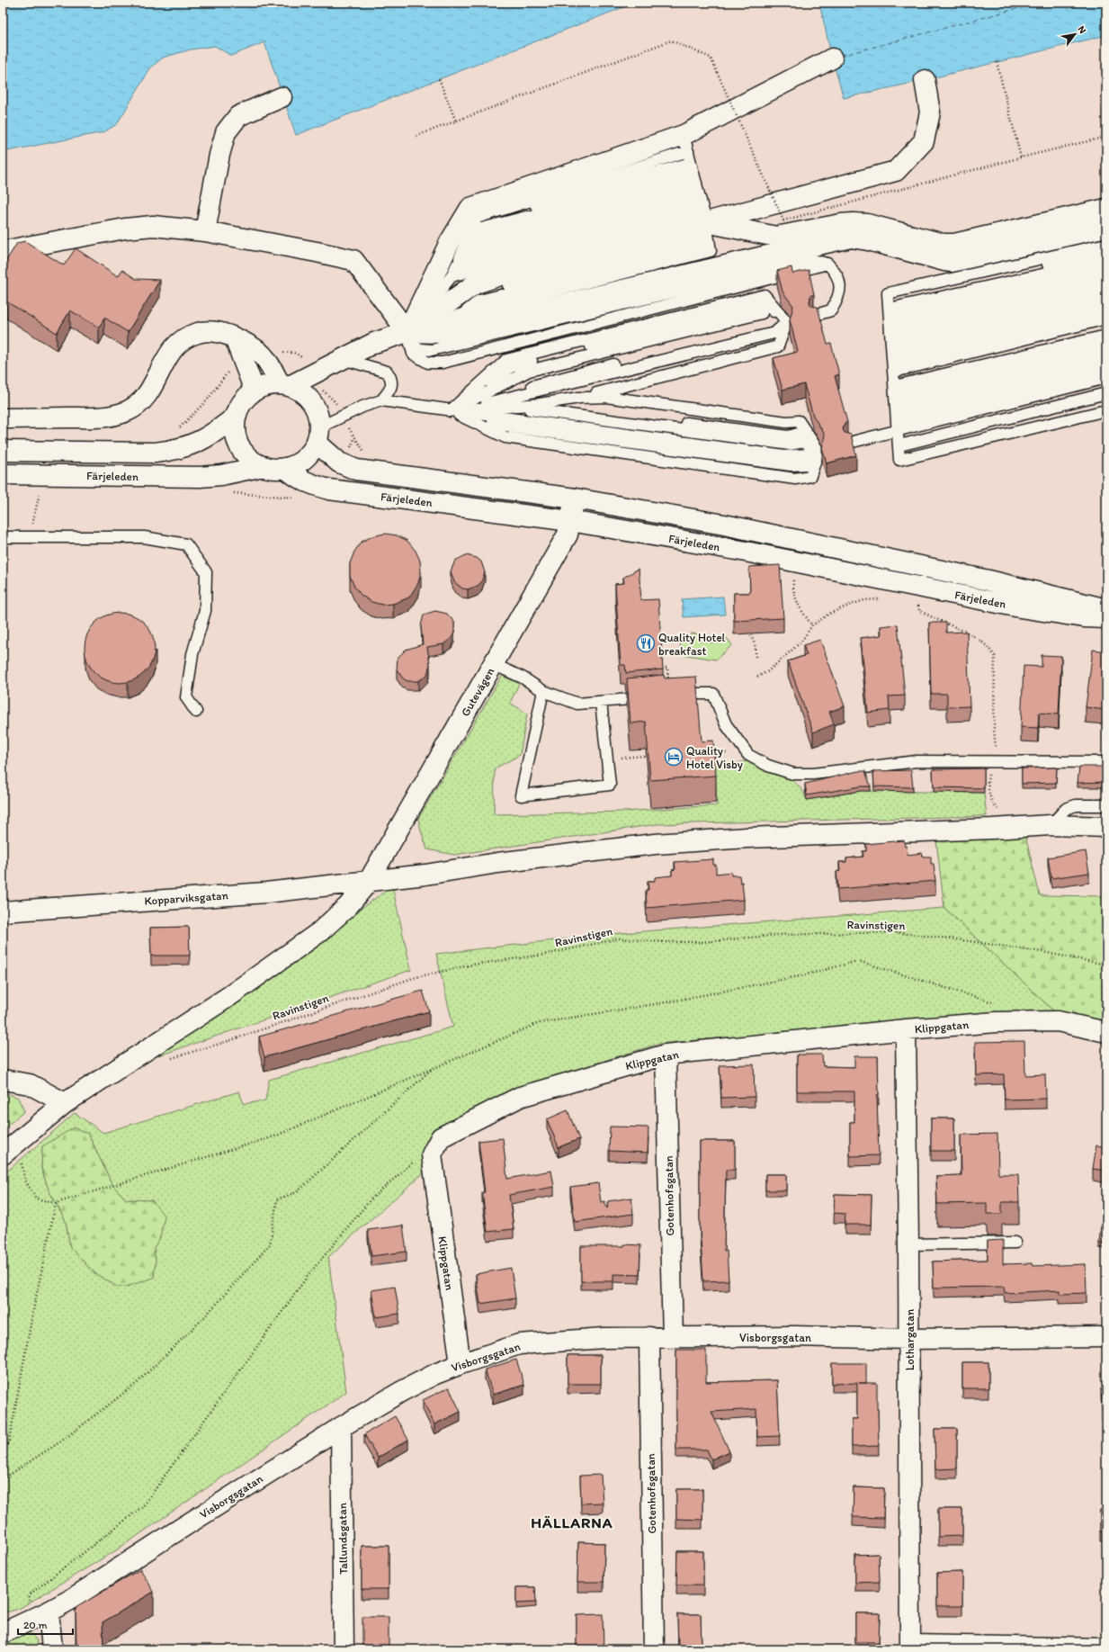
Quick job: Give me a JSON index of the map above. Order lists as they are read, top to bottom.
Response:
{
  "streets": {
    "street": [
      "Färjeleden",
      "Gutevägen",
      "Kopparviksgatan",
      "Klippgatan",
      "Gotenhofsgatan",
      "Visborgsgatan",
      "Lothargatan",
      "Tallundsgatan"
    ],
    "path": ["Ravinstigen"]
  },
  "crossings": [
    ["Färjeleden", "Gutevägen"],
    ["Gutevägen", "Kopparviksgatan"],
    ["Klippgatan", "Gotenhofsgatan"],
    ["Klippgatan", "Visborgsgatan"],
    ["Klippgatan", "Lothargatan"],
    ["Gotenhofsgatan", "Visborgsgatan"],
    ["Visborgsgatan", "Lothargatan"],
    ["Visborgsgatan", "Tallundsgatan"]
  ],
  "districts": ["HÄLLARNA"],
  "places": {
    "restaurant": ["Quality Hotel breakfast"],
    "hotel": ["Quality Hotel Visby"]
  },
  "scale_bar": "20 m",
  "north": "top right"
}
